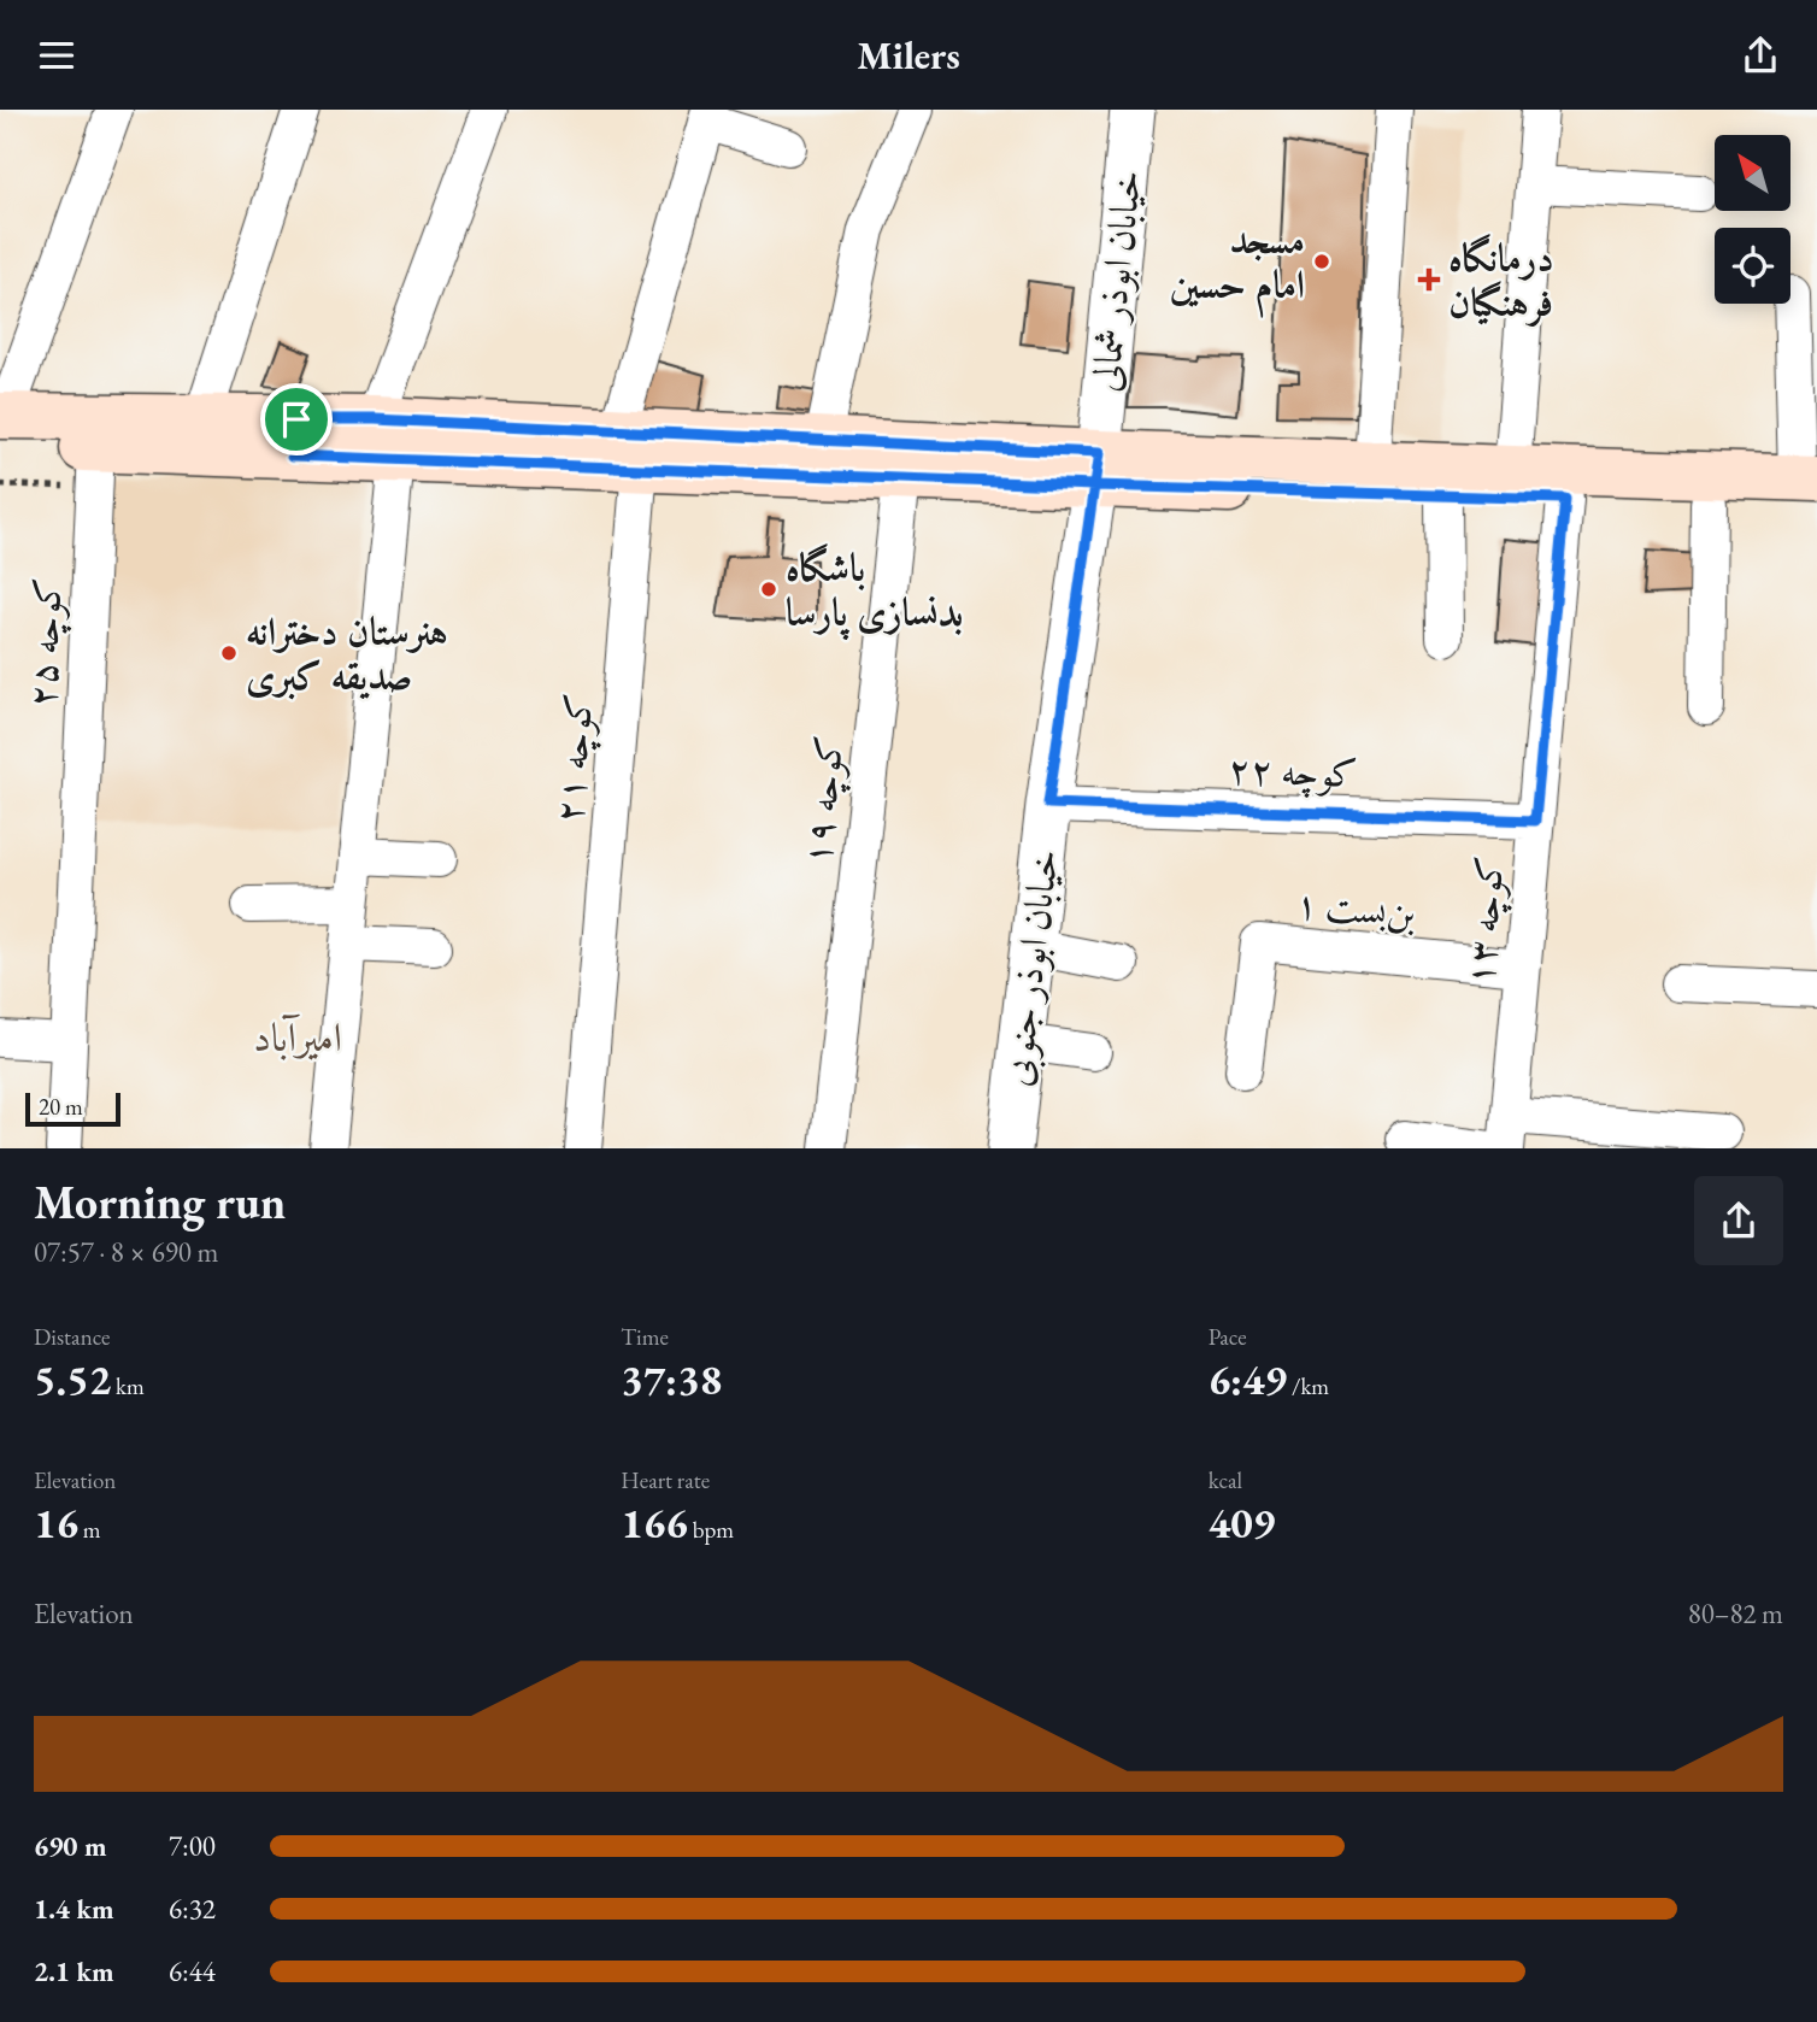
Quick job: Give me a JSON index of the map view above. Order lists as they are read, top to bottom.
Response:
{
  "streets": {
    "street": [
      "خیابان ابوذر شمالی",
      "کوچه ۲۵",
      "کوچه ۲۱",
      "کوچه ۲۲",
      "کوچه ۱۹",
      "بن‌بست ۱",
      "کوچه ۱۳",
      "خیابان ابوذر جنوبی"
    ]
  },
  "crossings": [
    ["خیابان ابوذر شمالی", "خیابان ابوذر جنوبی"],
    ["کوچه ۲۲", "کوچه ۱۳"],
    ["کوچه ۲۲", "خیابان ابوذر جنوبی"],
    ["بن‌بست ۱", "کوچه ۱۳"]
  ],
  "districts": ["امیرآباد"],
  "places": {
    "other": ["مسجد امام حسین", "باشگاه بدنسازی پارسا", "هنرستان دخترانه صدیقه کبری"],
    "health": ["درمانگاه فرهنگیان"]
  },
  "scale_bar": "20 m",
  "north": "top left",
  "page": {
    "header": "Milers",
    "scale": "20 m",
    "heading": ["Morning run", "07:57 · 8 × 690 m"],
    "stats": [
      ["Distance", "5.52 km"],
      ["Time", "37:38"],
      ["Pace", "6:49 /km"],
      ["Elevation", "16 m"],
      ["Heart rate", "166 bpm"],
      ["kcal", "409"]
    ],
    "chart": ["Elevation", "80–82 m"],
    "list": [
      {
        "name": "690 m",
        "note": "7:00"
      },
      {
        "name": "1.4 km",
        "note": "6:32"
      },
      {
        "name": "2.1 km",
        "note": "6:44"
      }
    ]
  }
}
